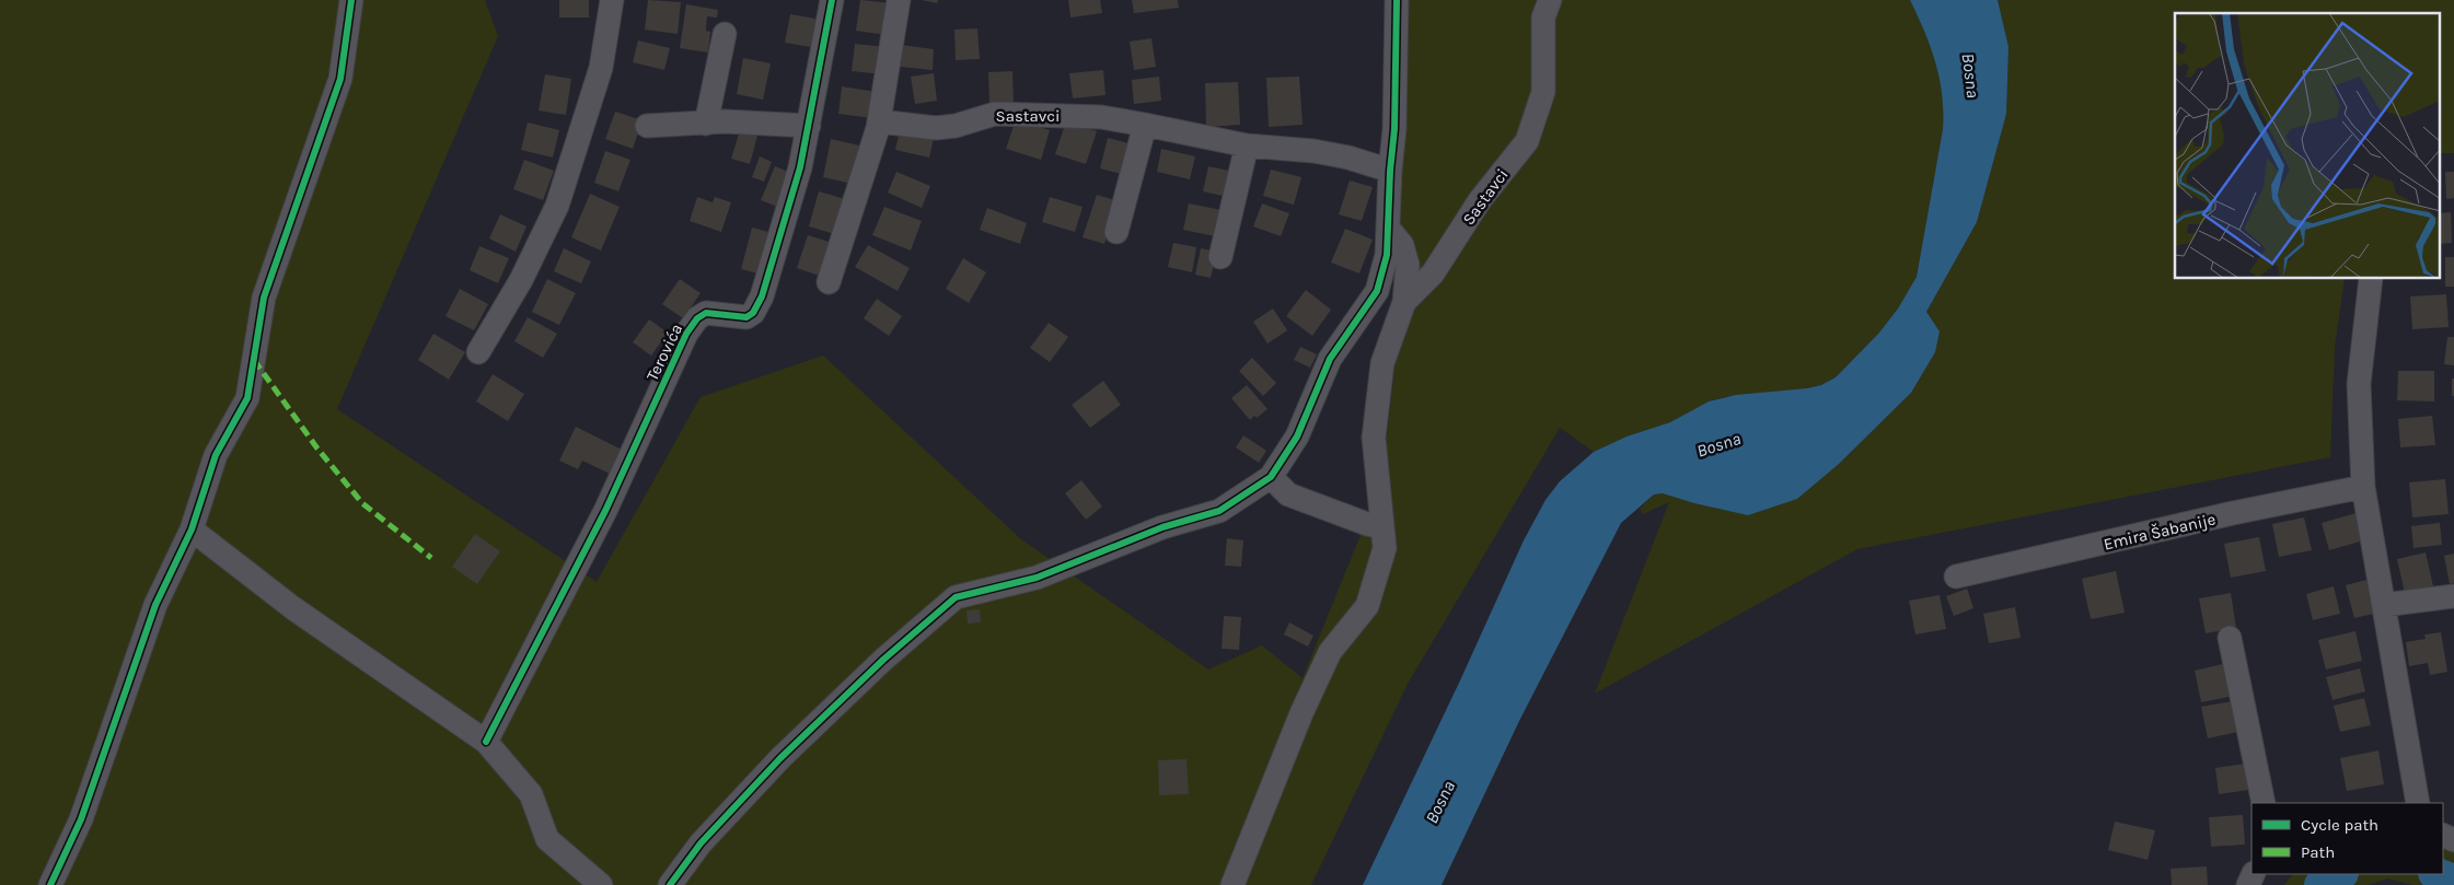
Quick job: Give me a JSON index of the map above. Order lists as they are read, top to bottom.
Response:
{
  "streets": {
    "street": ["Sastavci", "Terovića", "Emira Šabanije"]
  },
  "water": ["Bosna"],
  "legend": ["Cycle path", "Path"]
}
